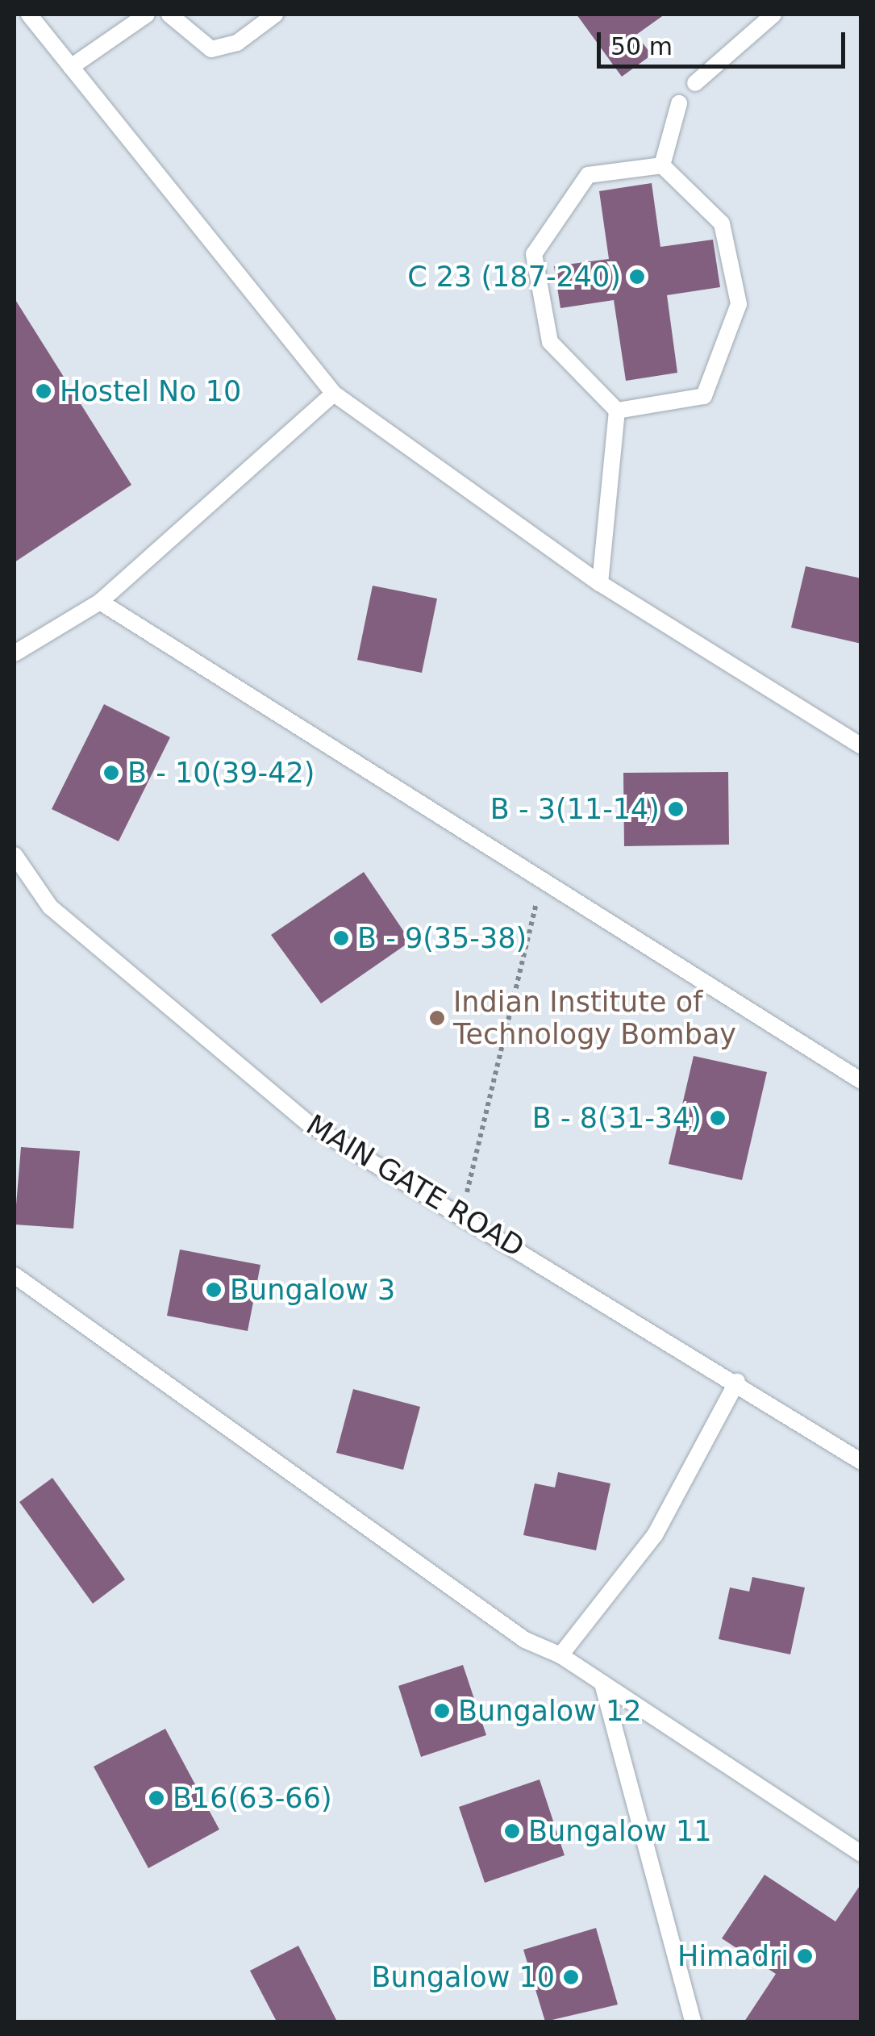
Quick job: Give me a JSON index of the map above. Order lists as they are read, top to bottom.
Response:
{
  "streets": {
    "lane": ["MAIN GATE ROAD"]
  },
  "places": [
    "C 23 (187-240)",
    "Hostel No 10",
    "B - 10(39-42)",
    "B - 3(11-14)",
    "B - 9(35-38)",
    "Indian Institute of Technology Bombay",
    "B - 8(31-34)",
    "Bungalow 3",
    "Bungalow 12",
    "B16(63-66)",
    "Bungalow 11",
    "Himadri",
    "Bungalow 10"
  ],
  "scale_bar": "50 m"
}
